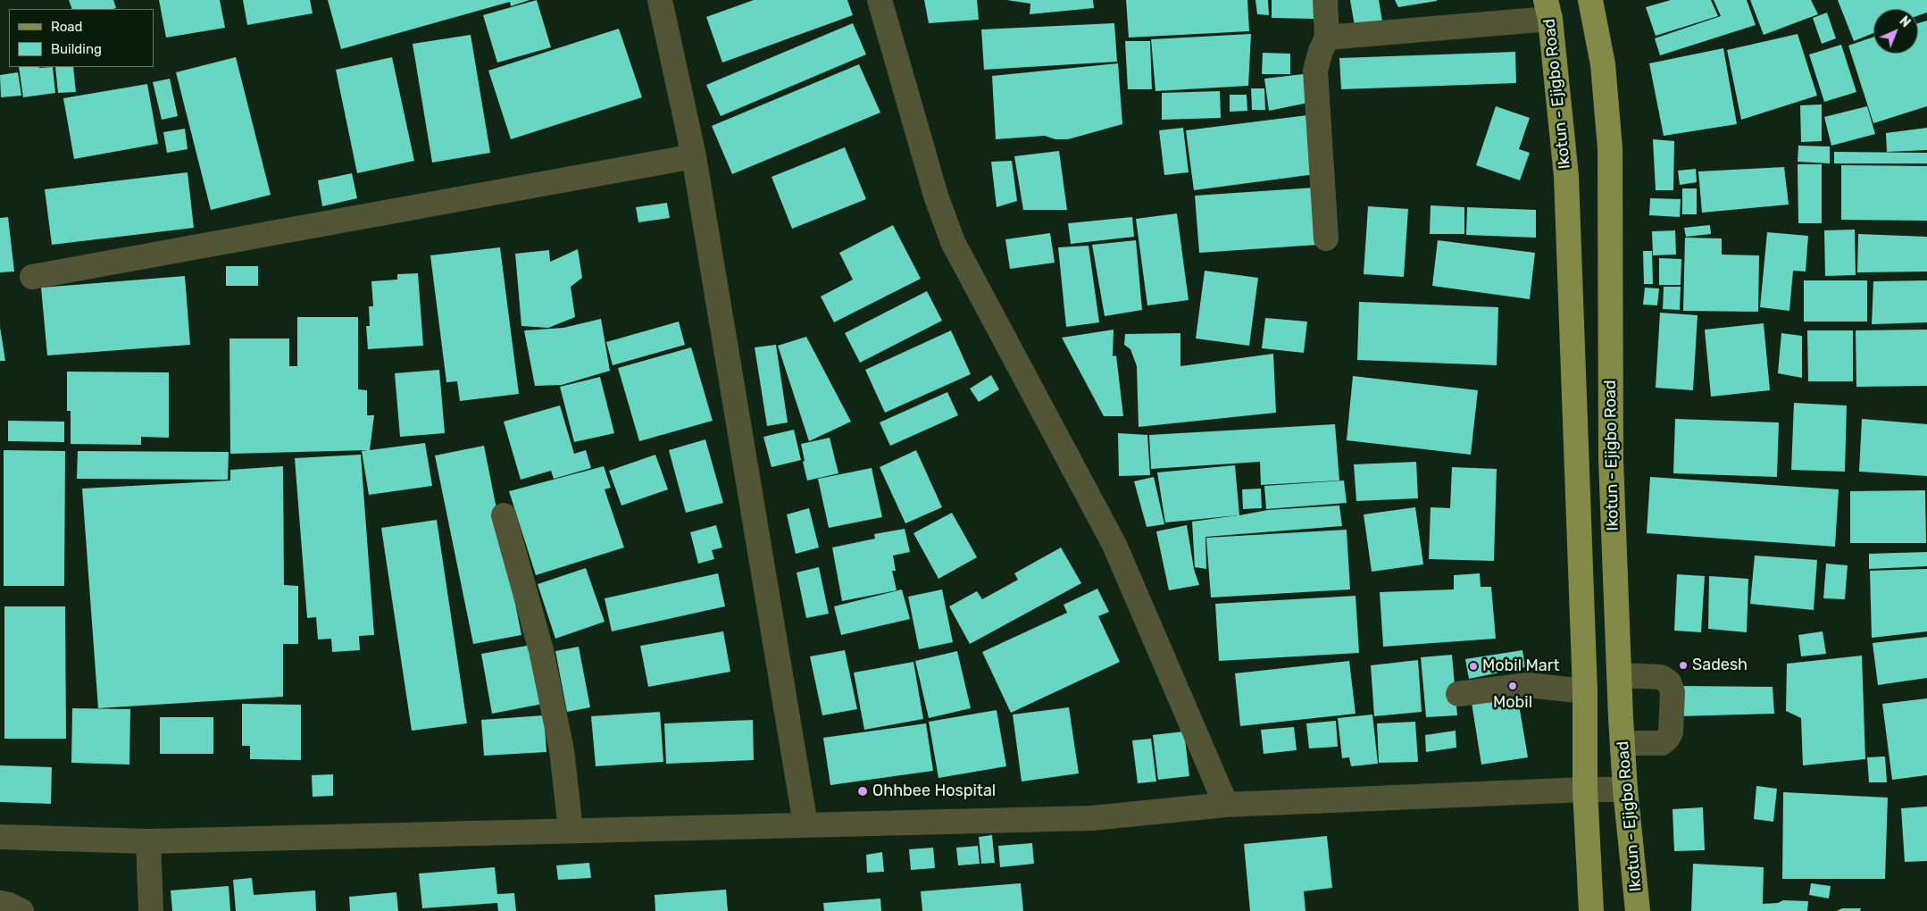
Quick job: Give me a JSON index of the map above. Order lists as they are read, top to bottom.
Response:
{
  "streets": {
    "main road": ["Ikotun - Ejigbo Road"]
  },
  "places": [
    "Sadesh",
    "Mobil Mart",
    "Mobil",
    "Ohhbee Hospital"
  ],
  "legend": ["Road", "Building"],
  "north": "top right"
}
